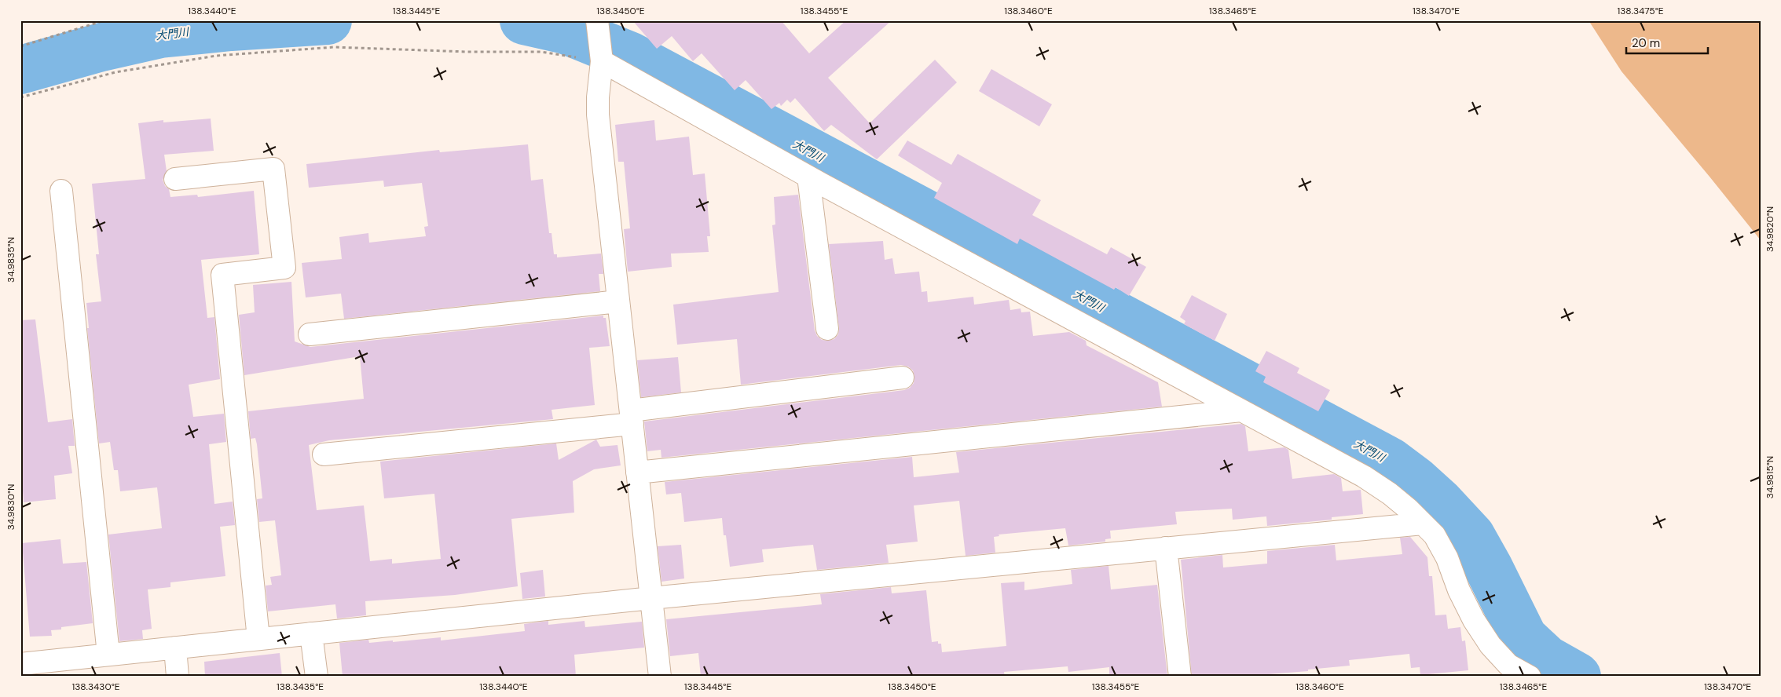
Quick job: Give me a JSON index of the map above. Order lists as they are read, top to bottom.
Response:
{
  "water": ["大門川"],
  "scale_bar": "20 m",
  "coordinates": [
    "138.3440°E",
    "138.3445°E",
    "138.3450°E",
    "138.3455°E",
    "138.3460°E",
    "138.3465°E",
    "138.3470°E",
    "138.3475°E",
    "34.9820°N",
    "34.9835°N",
    "34.9815°N",
    "34.9830°N",
    "138.3430°E",
    "138.3435°E"
  ]
}
